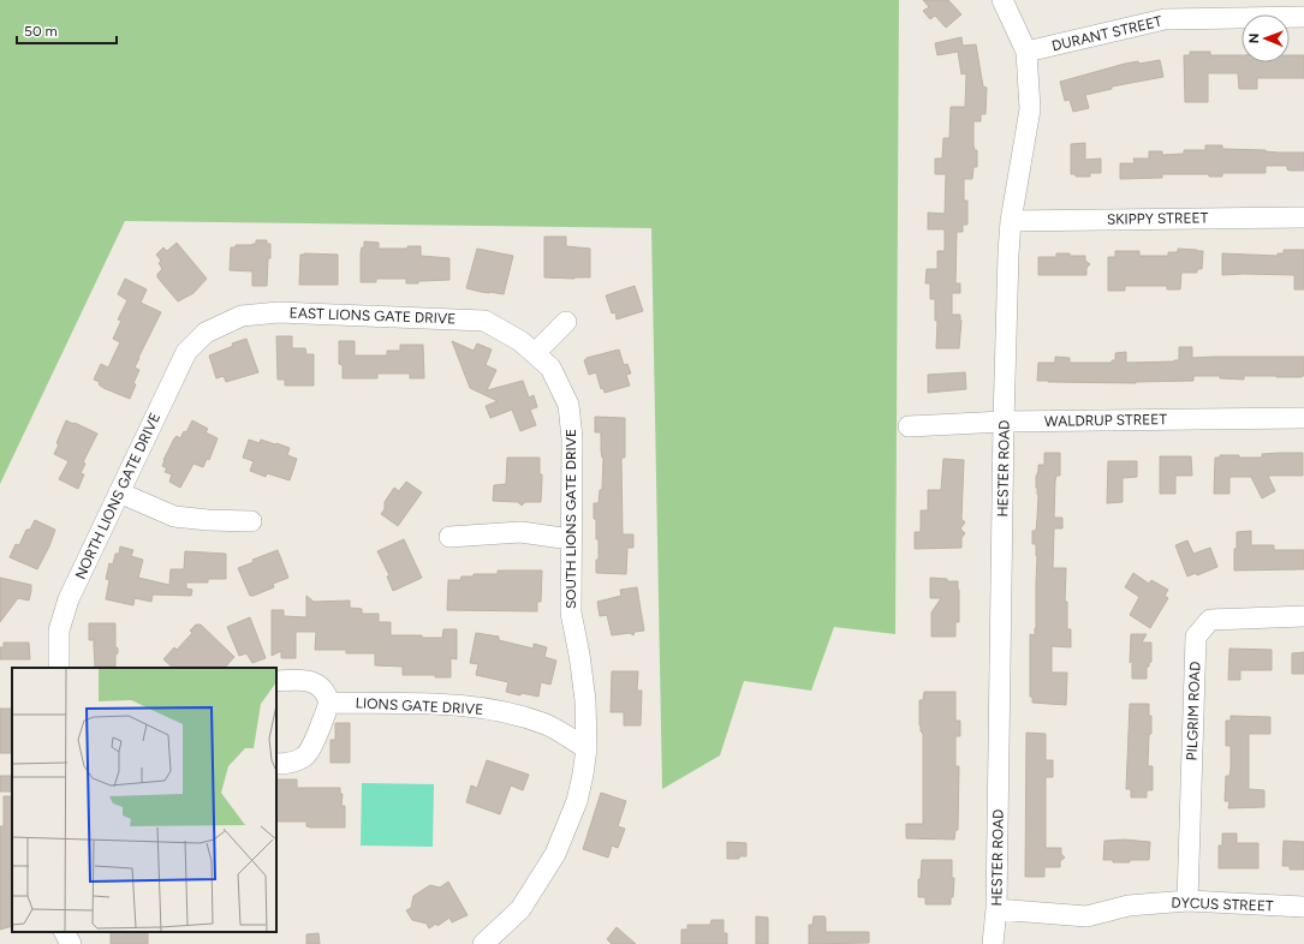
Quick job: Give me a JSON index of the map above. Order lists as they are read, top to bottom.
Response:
{
  "streets": {
    "street": [
      "DURANT STREET",
      "SKIPPY STREET",
      "EAST LIONS GATE DRIVE",
      "WALDRUP STREET",
      "HESTER ROAD",
      "NORTH LIONS GATE DRIVE",
      "SOUTH LIONS GATE DRIVE",
      "LIONS GATE DRIVE",
      "PILGRIM ROAD",
      "DYCUS STREET"
    ]
  },
  "crossings": [
    ["DURANT STREET", "HESTER ROAD"],
    ["SKIPPY STREET", "HESTER ROAD"],
    ["EAST LIONS GATE DRIVE", "NORTH LIONS GATE DRIVE"],
    ["EAST LIONS GATE DRIVE", "SOUTH LIONS GATE DRIVE"],
    ["WALDRUP STREET", "HESTER ROAD"],
    ["HESTER ROAD", "DYCUS STREET"],
    ["SOUTH LIONS GATE DRIVE", "LIONS GATE DRIVE"],
    ["PILGRIM ROAD", "DYCUS STREET"]
  ],
  "scale_bar": "50 m",
  "north": "left"
}
